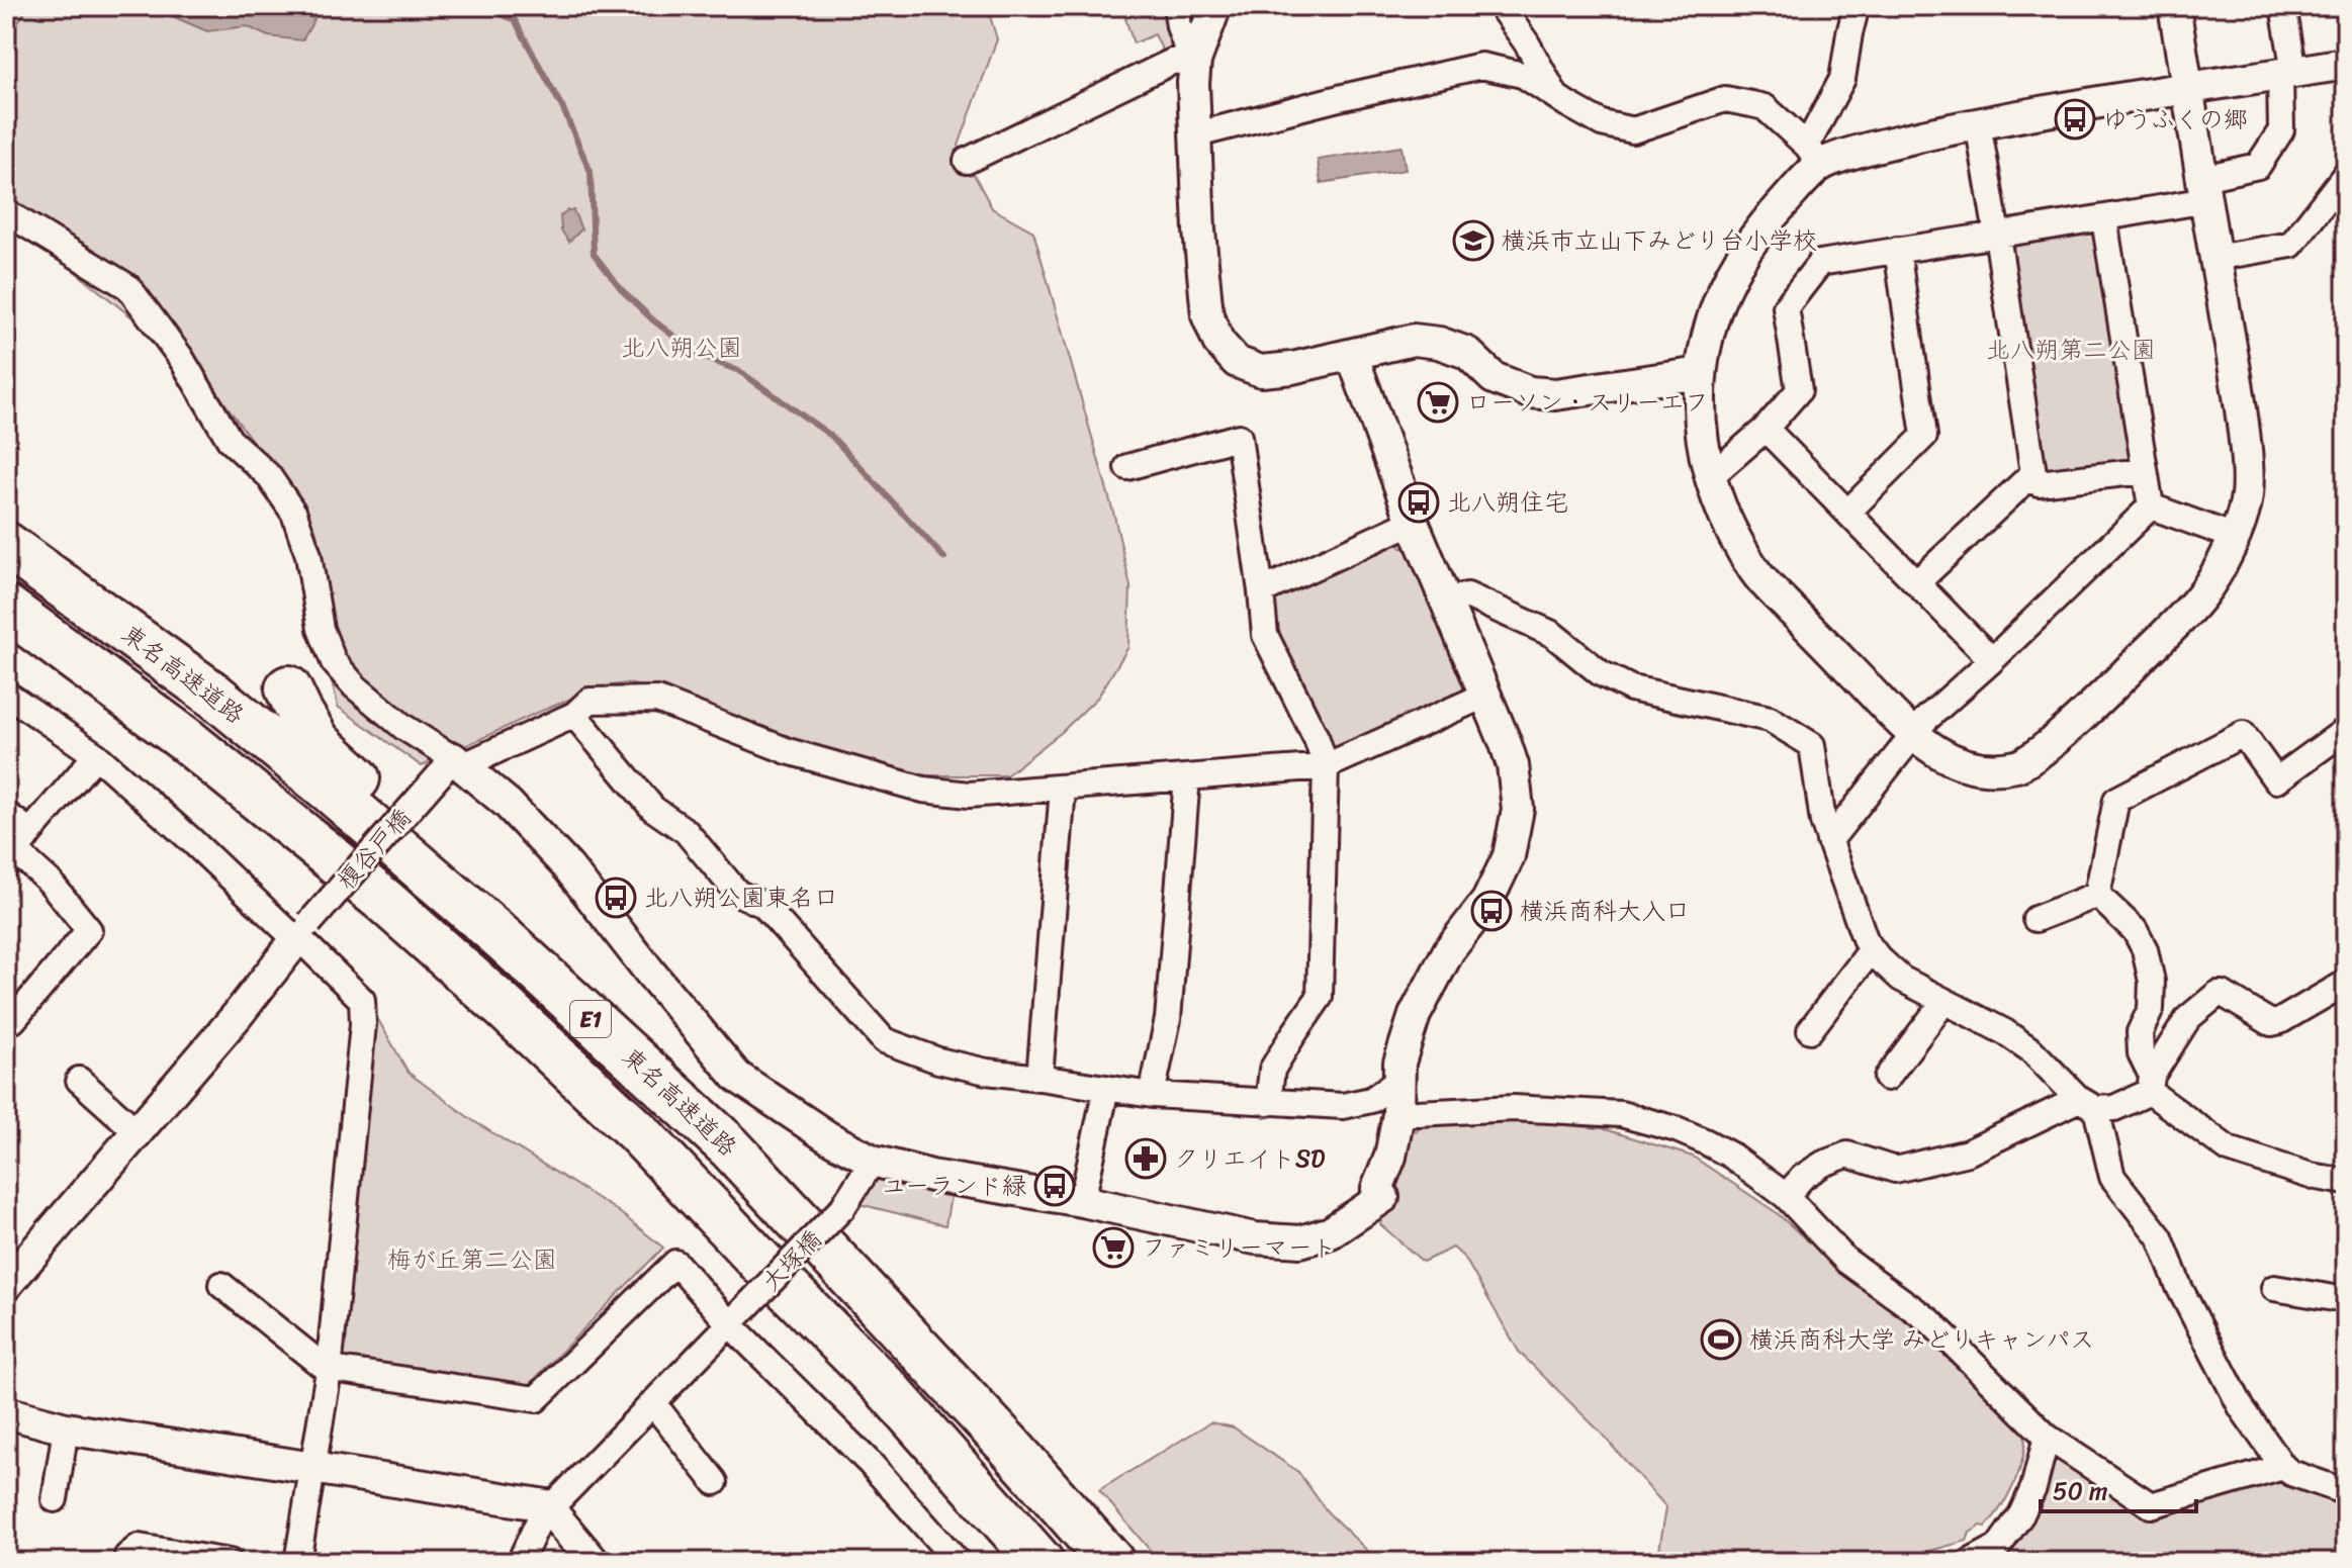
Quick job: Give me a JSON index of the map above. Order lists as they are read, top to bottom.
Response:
{
  "streets": {
    "highway": ["東名高速道路", "E1"],
    "street": ["榎谷戸橋", "大塚橋"]
  },
  "parks": ["北八朔公園", "北八朔第二公園", "梅が丘第二公園"],
  "places": {
    "bus stop": [
      "ゆうふくの郷",
      "北八朔住宅",
      "北八朔公園東名口",
      "横浜商科大入口",
      "ユーランド緑"
    ],
    "school or university": ["横浜市立山下みどり台小学校"],
    "supermarket": ["ローソン・スリーエフ", "ファミリーマート"],
    "pharmacy": ["クリエイトSD"],
    "sports": ["横浜商科大学 みどりキャンパス"]
  },
  "scale_bar": "50 m"
}
